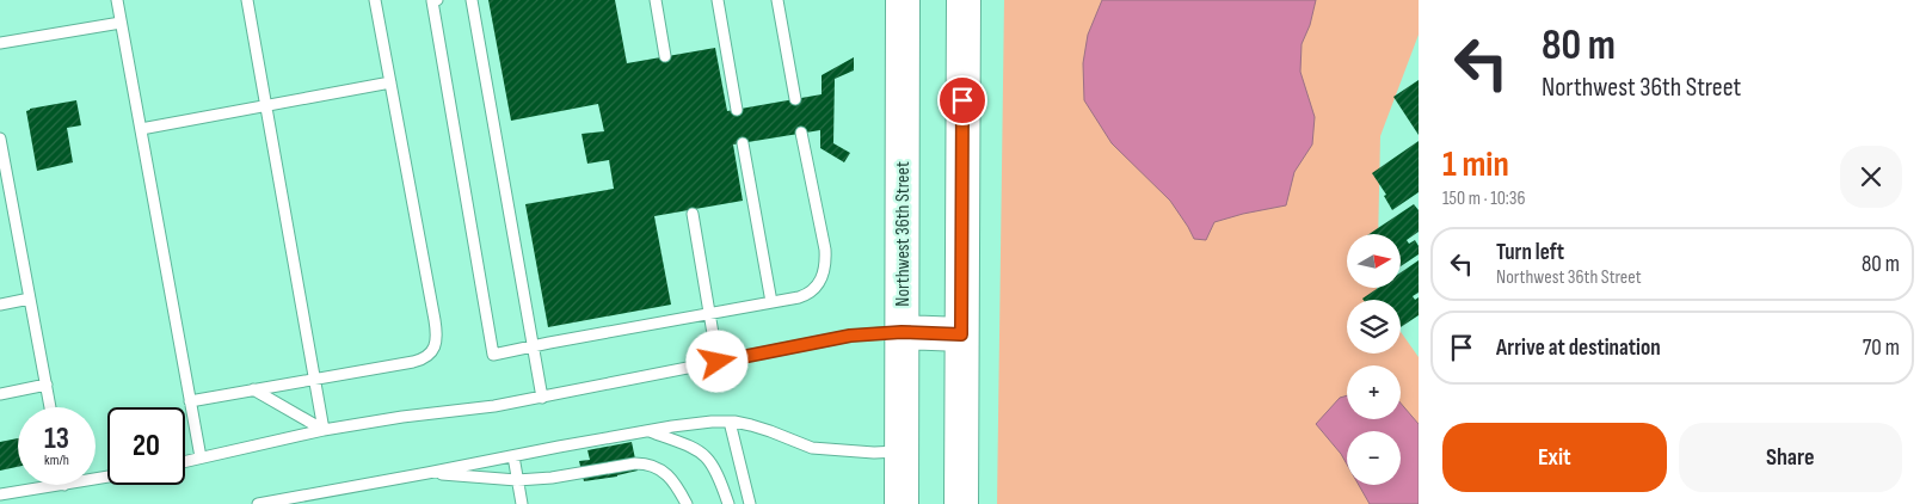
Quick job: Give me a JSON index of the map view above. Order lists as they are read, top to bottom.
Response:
{
  "streets": {
    "main road": ["Northwest 36th Street"]
  },
  "north": "right",
  "page": {
    "turn": ["80 m", "Northwest 36th Street"],
    "heading": ["1 min", "150 m · 10:36"],
    "list": [
      {
        "name": "Turn left",
        "note": "Northwest 36th Street",
        "value": "80 m"
      },
      {
        "name": "Arrive at destination",
        "value": "70 m"
      }
    ],
    "map_buttons": ["+", "−"],
    "speed": "13 km/h",
    "limit": "20",
    "buttons": ["Exit", "Share"]
  }
}
